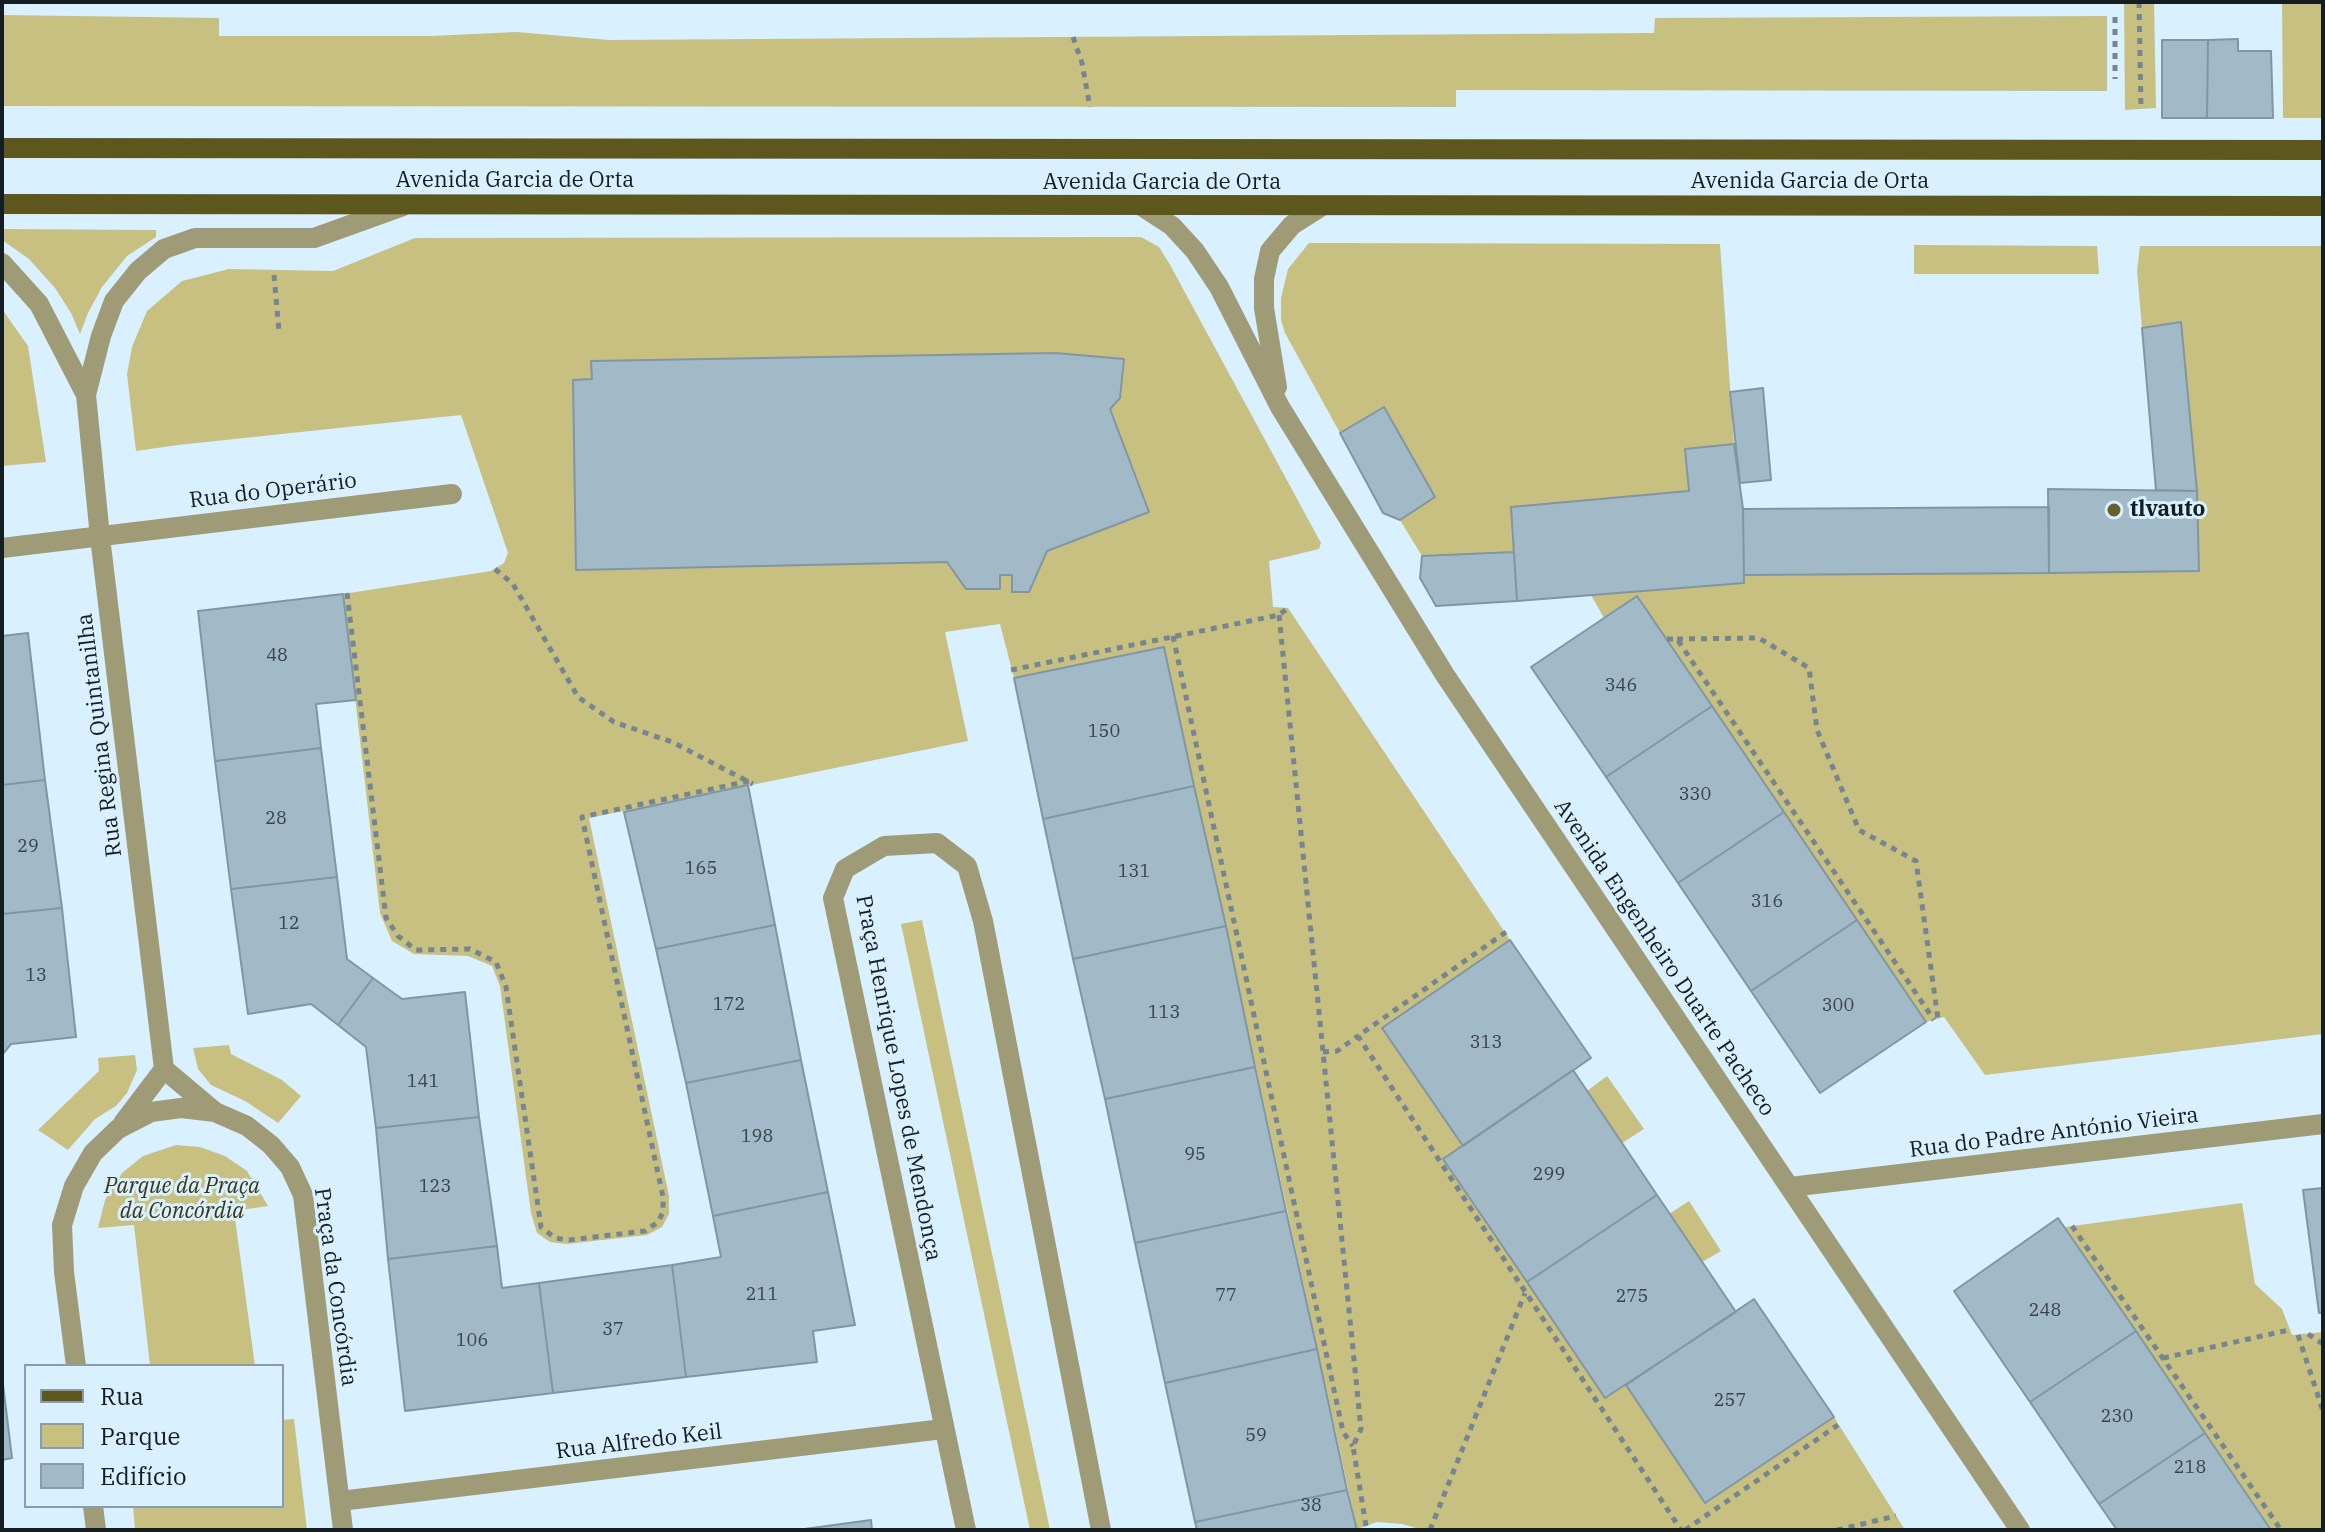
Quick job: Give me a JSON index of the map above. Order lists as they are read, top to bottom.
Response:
{
  "streets": {
    "main road": ["Avenida Garcia de Orta"],
    "street": [
      "Rua do Operário",
      "Rua Regina Quintanilha",
      "Avenida Engenheiro Duarte Pacheco",
      "Praça Henrique Lopes de Mendonça",
      "Rua do Padre António Vieira",
      "Praça da Concórdia",
      "Rua Alfredo Keil"
    ]
  },
  "crossings": [
    ["Avenida Garcia de Orta", "Rua Regina Quintanilha"],
    ["Avenida Garcia de Orta", "Avenida Engenheiro Duarte Pacheco"],
    ["Rua do Operário", "Rua Regina Quintanilha"],
    ["Avenida Engenheiro Duarte Pacheco", "Rua do Padre António Vieira"],
    ["Praça Henrique Lopes de Mendonça", "Rua Alfredo Keil"],
    ["Praça da Concórdia", "Rua Alfredo Keil"]
  ],
  "parks": ["Parque da Praça da Concórdia"],
  "places": ["tlvauto"],
  "house_numbers": [
    "48",
    "346",
    "150",
    "330",
    "28",
    "29",
    "165",
    "131",
    "316",
    "12",
    "13",
    "172",
    "300",
    "113",
    "313",
    "141",
    "198",
    "95",
    "299",
    "123",
    "211",
    "77",
    "275",
    "248",
    "37",
    "106",
    "257",
    "230",
    "59",
    "218",
    "38"
  ],
  "legend": ["Rua", "Parque", "Edifício"]
}
